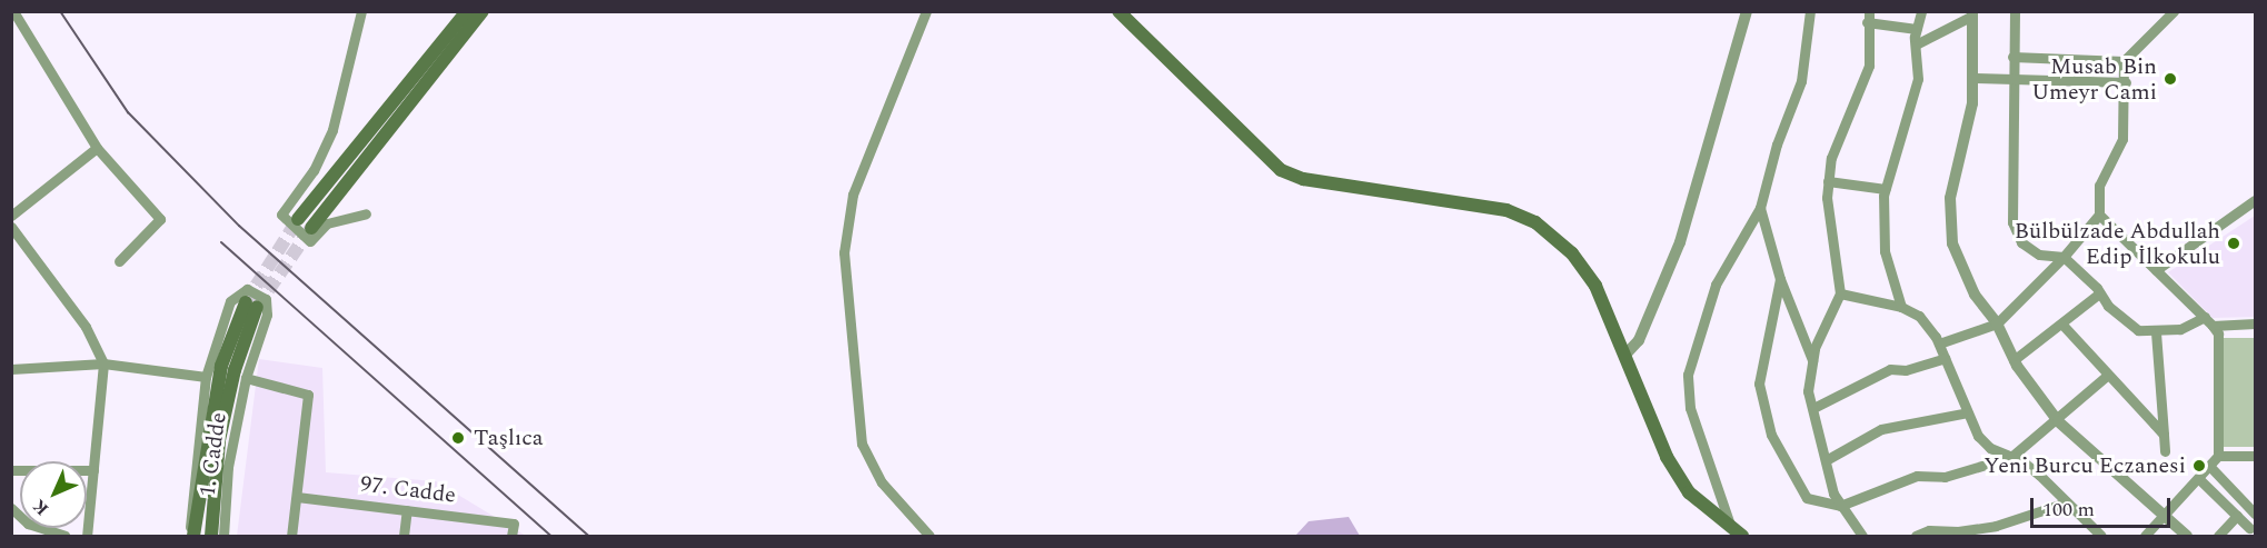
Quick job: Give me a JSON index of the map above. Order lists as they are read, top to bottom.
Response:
{
  "streets": {
    "street": ["1. Cadde", "97. Cadde"]
  },
  "places": [
    "Musab Bin Umeyr Cami",
    "Bülbülzade Abdullah Edip İlkokulu",
    "Taşlıca",
    "Yeni Burcu Eczanesi"
  ],
  "scale_bar": "100 m",
  "north": "bottom left"
}
